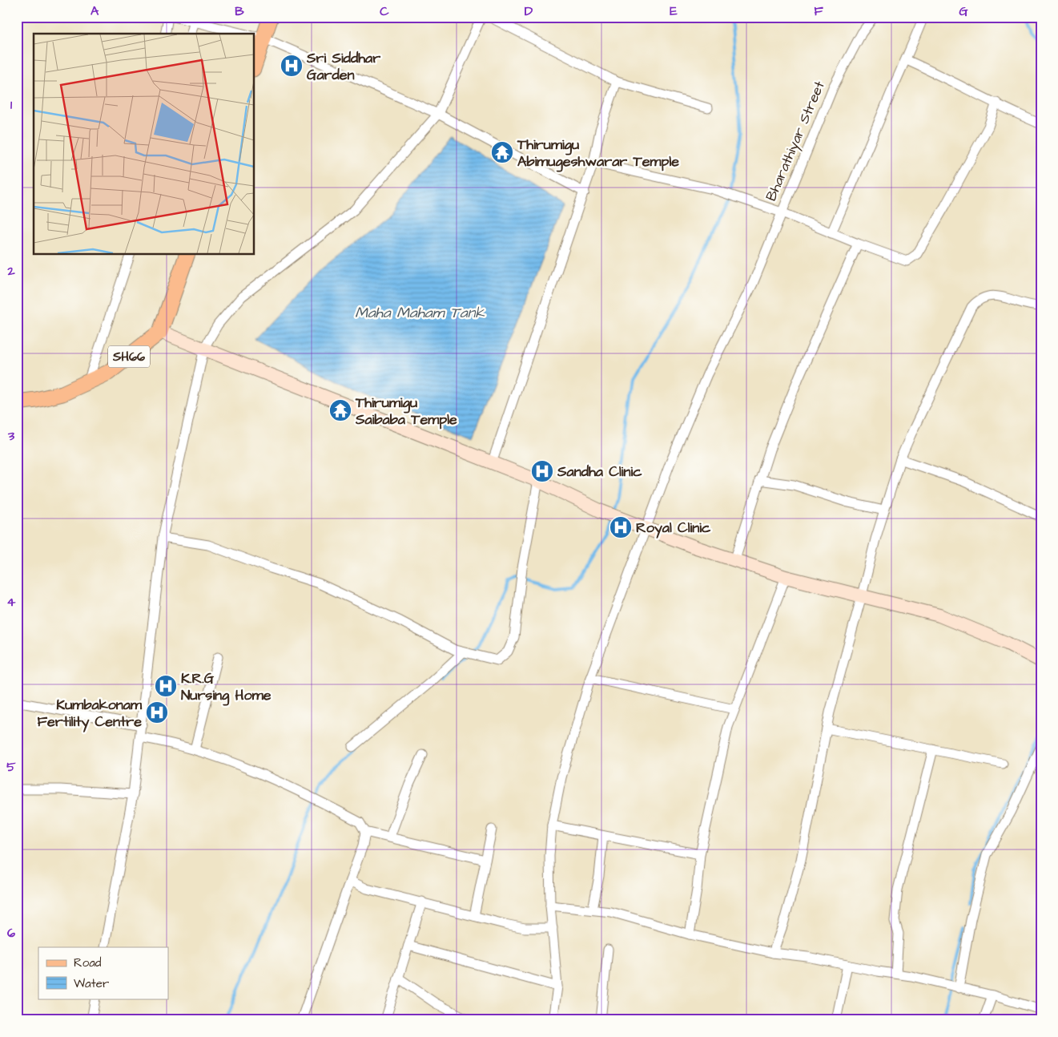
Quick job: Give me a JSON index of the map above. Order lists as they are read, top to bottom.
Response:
{
  "streets": {
    "main road": ["SH66"],
    "street": ["Bharathiyar Street"]
  },
  "water": ["Maha Maham Tank"],
  "places": {
    "hospital": [
      "Sri Siddhar Garden",
      "Sandha Clinic",
      "Royal Clinic",
      "K.R.G Nursing Home",
      "Kumbakonam Fertility Centre"
    ],
    "temple": ["Thirumigu Abimugeshwarar Temple", "Thirumigu Saibaba Temple"]
  },
  "legend": ["Road", "Water"],
  "grid": {
    "columns": [
      "A",
      "B",
      "C",
      "D",
      "E",
      "F",
      "G"
    ],
    "rows": [
      "1",
      "2",
      "3",
      "4",
      "5",
      "6"
    ]
  }
}
